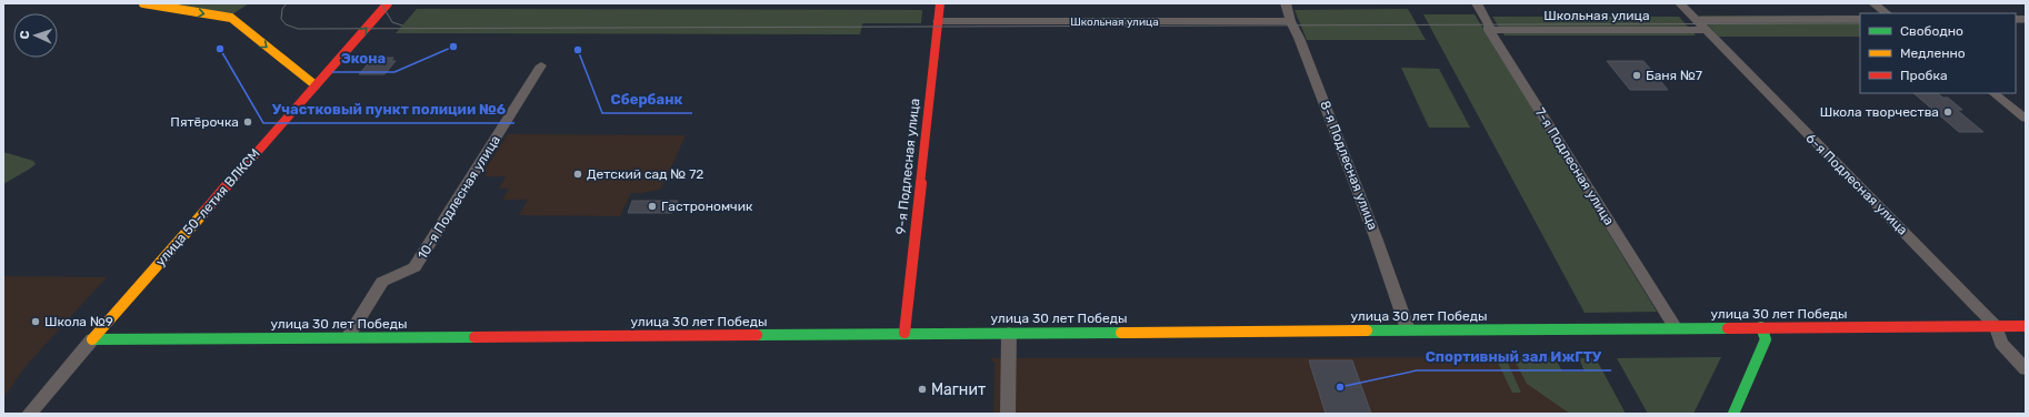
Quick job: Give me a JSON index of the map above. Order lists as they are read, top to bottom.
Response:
{
  "streets": {
    "main road": ["9-я Подлесная улица", "улица 50-летия ВЛКСМ", "улица 30 лет Победы"],
    "street": [
      "Школьная улица",
      "8-я Подлесная улица",
      "7-я Подлесная улица",
      "6-я Подлесная улица",
      "10-я Подлесная улица"
    ]
  },
  "crossings": [
    ["Школьная улица", "8-я Подлесная улица"],
    ["Школьная улица", "9-я Подлесная улица"],
    ["Школьная улица", "7-я Подлесная улица"],
    ["Школьная улица", "6-я Подлесная улица"],
    ["8-я Подлесная улица", "улица 30 лет Победы"],
    ["9-я Подлесная улица", "улица 30 лет Победы"],
    ["7-я Подлесная улица", "улица 30 лет Победы"],
    ["6-я Подлесная улица", "улица 30 лет Победы"],
    ["10-я Подлесная улица", "улица 30 лет Победы"],
    ["улица 50-летия ВЛКСМ", "улица 30 лет Победы"]
  ],
  "places": [
    "Экона",
    "Участковый пункт полиции №6",
    "Сбербанк",
    "Баня №7",
    "Школа творчества",
    "Пятёрочка",
    "Детский сад № 72",
    "Гастрономчик",
    "Школа №9",
    "Спортивный зал ИжГТУ",
    "Магнит"
  ],
  "legend": ["Свободно", "Медленно", "Пробка"],
  "north": "left"
}
